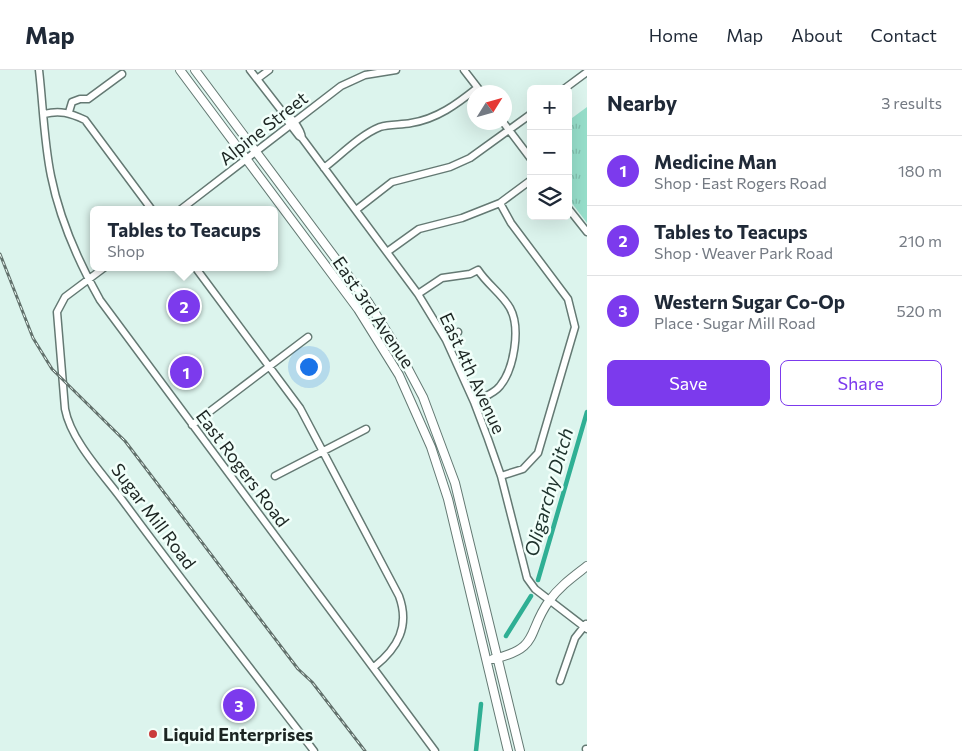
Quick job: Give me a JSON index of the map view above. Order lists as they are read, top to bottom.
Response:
{
  "streets": {
    "main road": ["East 3rd Avenue"],
    "street": [
      "Alpine Street",
      "East 4th Avenue",
      "East Rogers Road",
      "Sugar Mill Road"
    ]
  },
  "crossings": [
    ["Alpine Street", "East 3rd Avenue"],
    ["Alpine Street", "East 4th Avenue"],
    ["East Rogers Road", "Sugar Mill Road"]
  ],
  "water": ["Oligarchy Ditch"],
  "places": ["Liquid Enterprises"],
  "north": "top right",
  "page": {
    "header": "Map",
    "nav": [
      "Home",
      "Map",
      "About",
      "Contact"
    ],
    "heading": ["Nearby", "3 results"],
    "map_buttons": ["+", "−"],
    "list": [
      {
        "mark": "1",
        "name": "Medicine Man",
        "note": "Shop · East Rogers Road",
        "value": "180 m"
      },
      {
        "mark": "2",
        "name": "Tables to Teacups",
        "note": "Shop · Weaver Park Road",
        "value": "210 m"
      },
      {
        "mark": "3",
        "name": "Western Sugar Co-Op",
        "note": "Place · Sugar Mill Road",
        "value": "520 m"
      }
    ],
    "popup": ["Tables to Teacups", "Shop"],
    "pins": ["2", "1", "3"],
    "buttons": ["Save", "Share"]
  }
}
